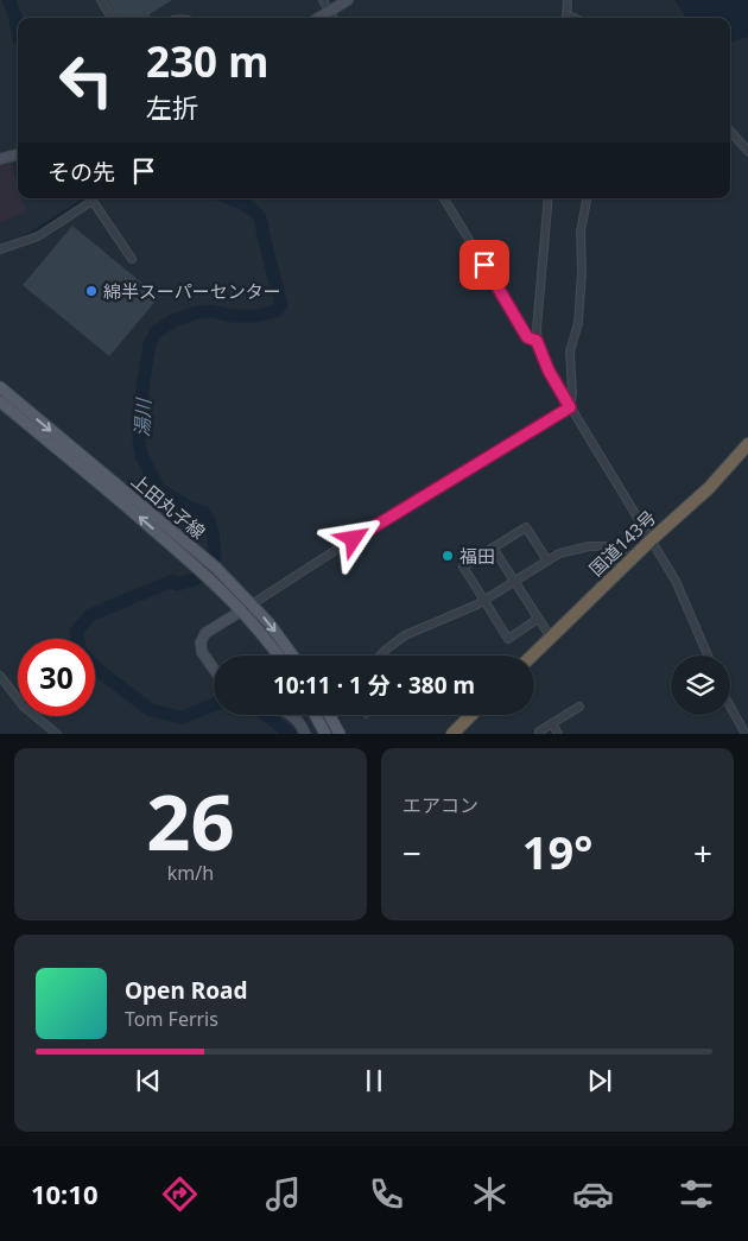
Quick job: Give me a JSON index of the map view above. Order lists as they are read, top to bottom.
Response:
{
  "streets": {
    "highway": ["国道143号"],
    "main road": ["上田丸子線"]
  },
  "water": ["湯川"],
  "places": ["綿半スーパーセンター", "福田"],
  "page": {
    "turn": ["230 m", "左折"],
    "then": "その先",
    "limit": "30",
    "trip": "10:11 · 1 分 · 380 m",
    "tile": [
      ["26", "km/h"],
      "エアコン"
    ],
    "heat": ["−", "19°", "+"],
    "song": ["Open Road", "Tom Ferris"],
    "tabs": "10:10"
  }
}
